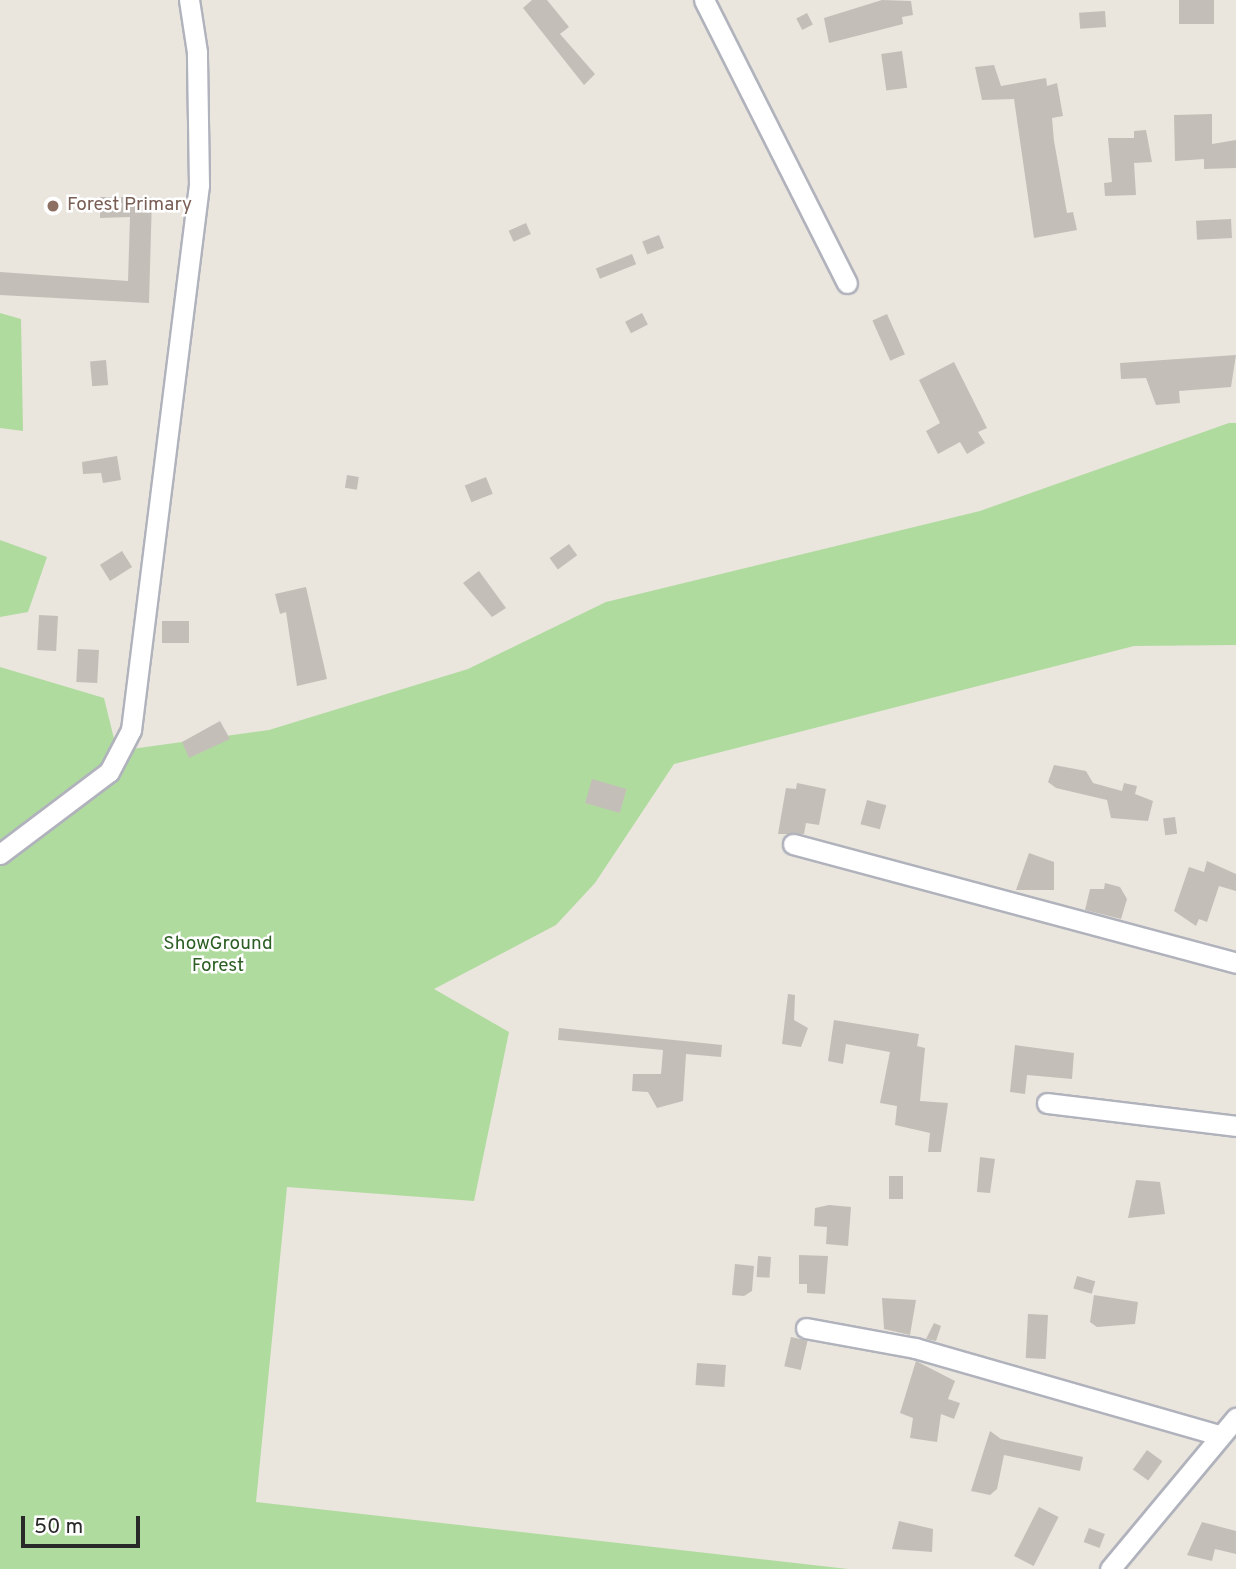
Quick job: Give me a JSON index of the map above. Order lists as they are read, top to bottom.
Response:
{
  "parks": ["ShowGround Forest"],
  "places": ["Forest Primary"],
  "scale_bar": "50 m"
}
